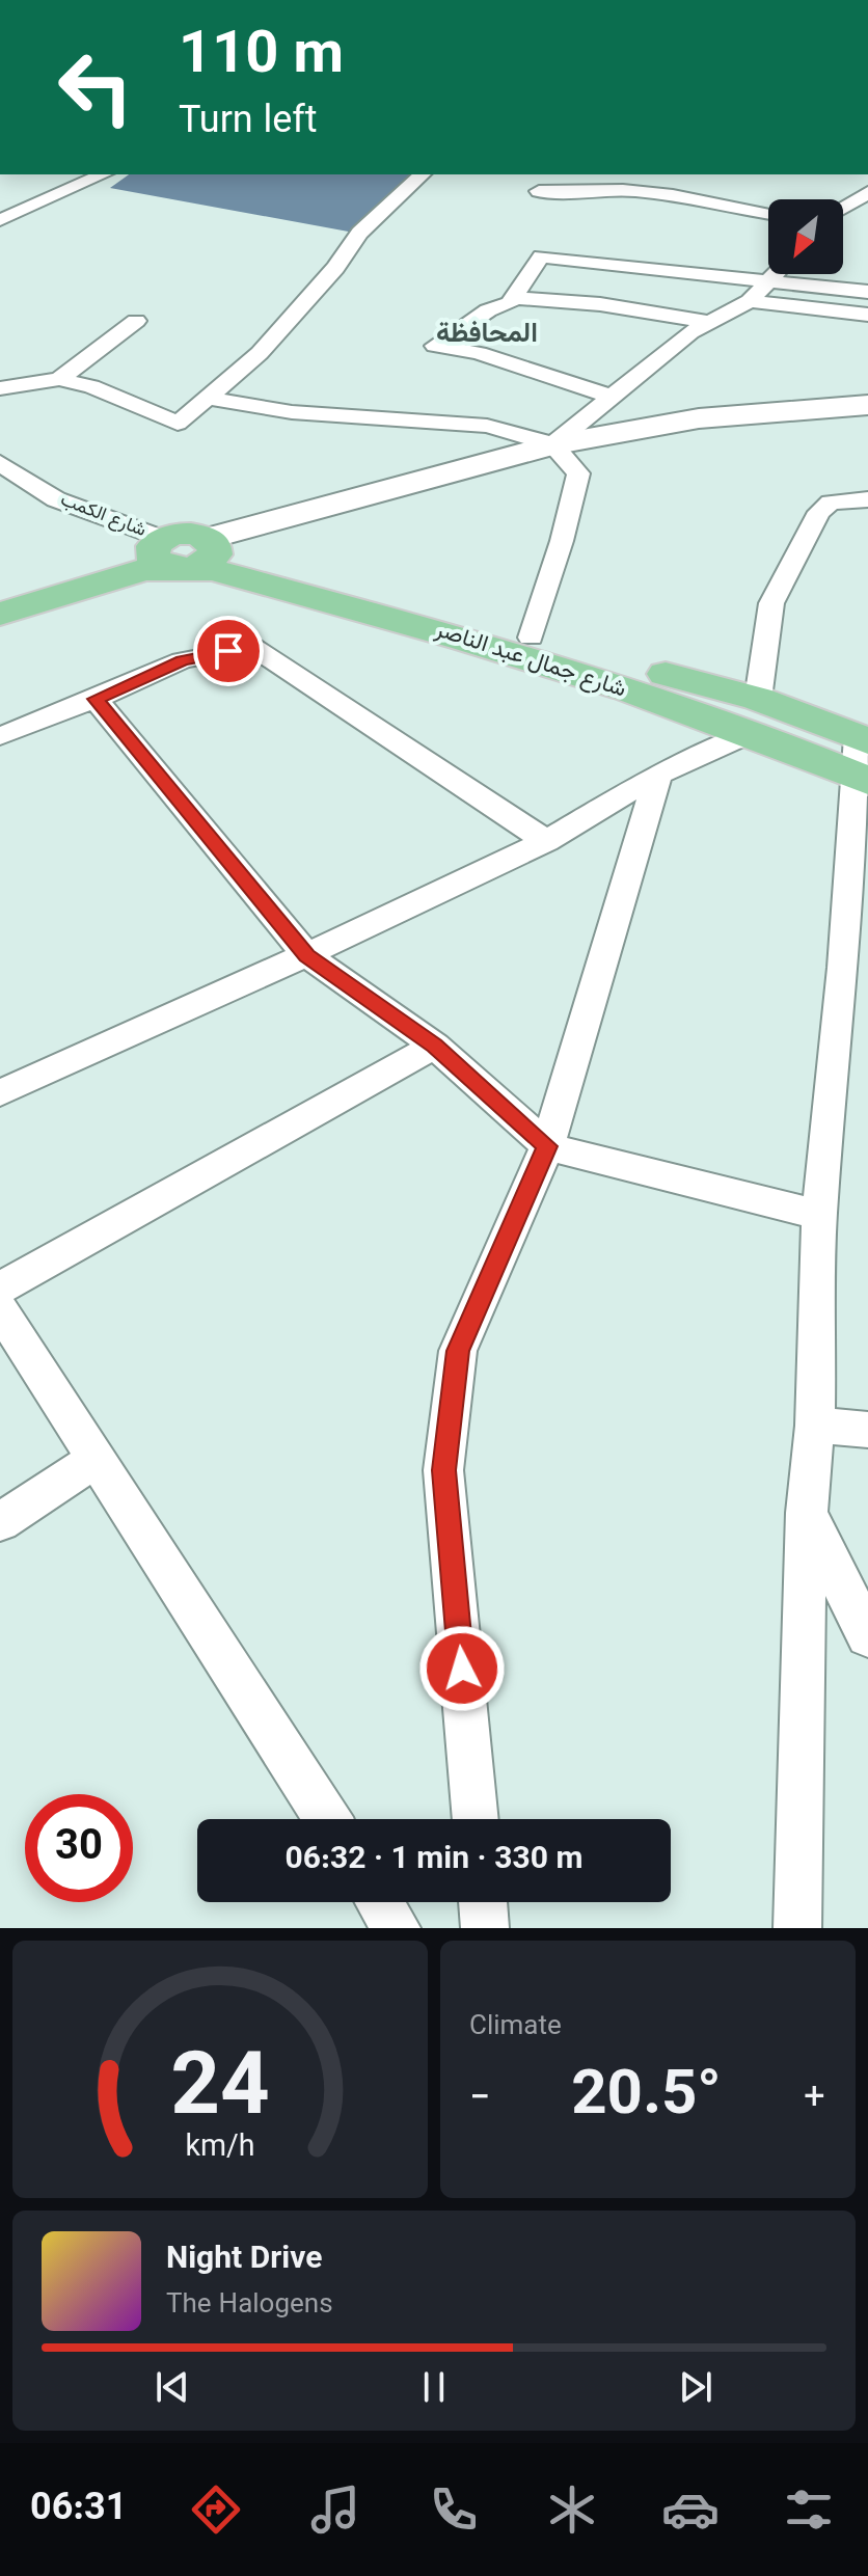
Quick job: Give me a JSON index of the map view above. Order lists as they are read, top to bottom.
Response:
{
  "streets": {
    "main road": ["شارع جمال عبد الناصر"],
    "street": ["شارع الكمب"]
  },
  "crossings": [
    ["شارع الكمب", "شارع جمال عبد الناصر"]
  ],
  "districts": ["المحافظة"],
  "north": "bottom left",
  "page": {
    "turn": ["110 m", "Turn left"],
    "limit": "30",
    "trip": "06:32 · 1 min · 330 m",
    "tile": "Climate",
    "heat": ["−", "20.5°", "+"],
    "song": ["Night Drive", "The Halogens"],
    "tabs": "06:31",
    "gauge": ["24", "km/h"]
  }
}
